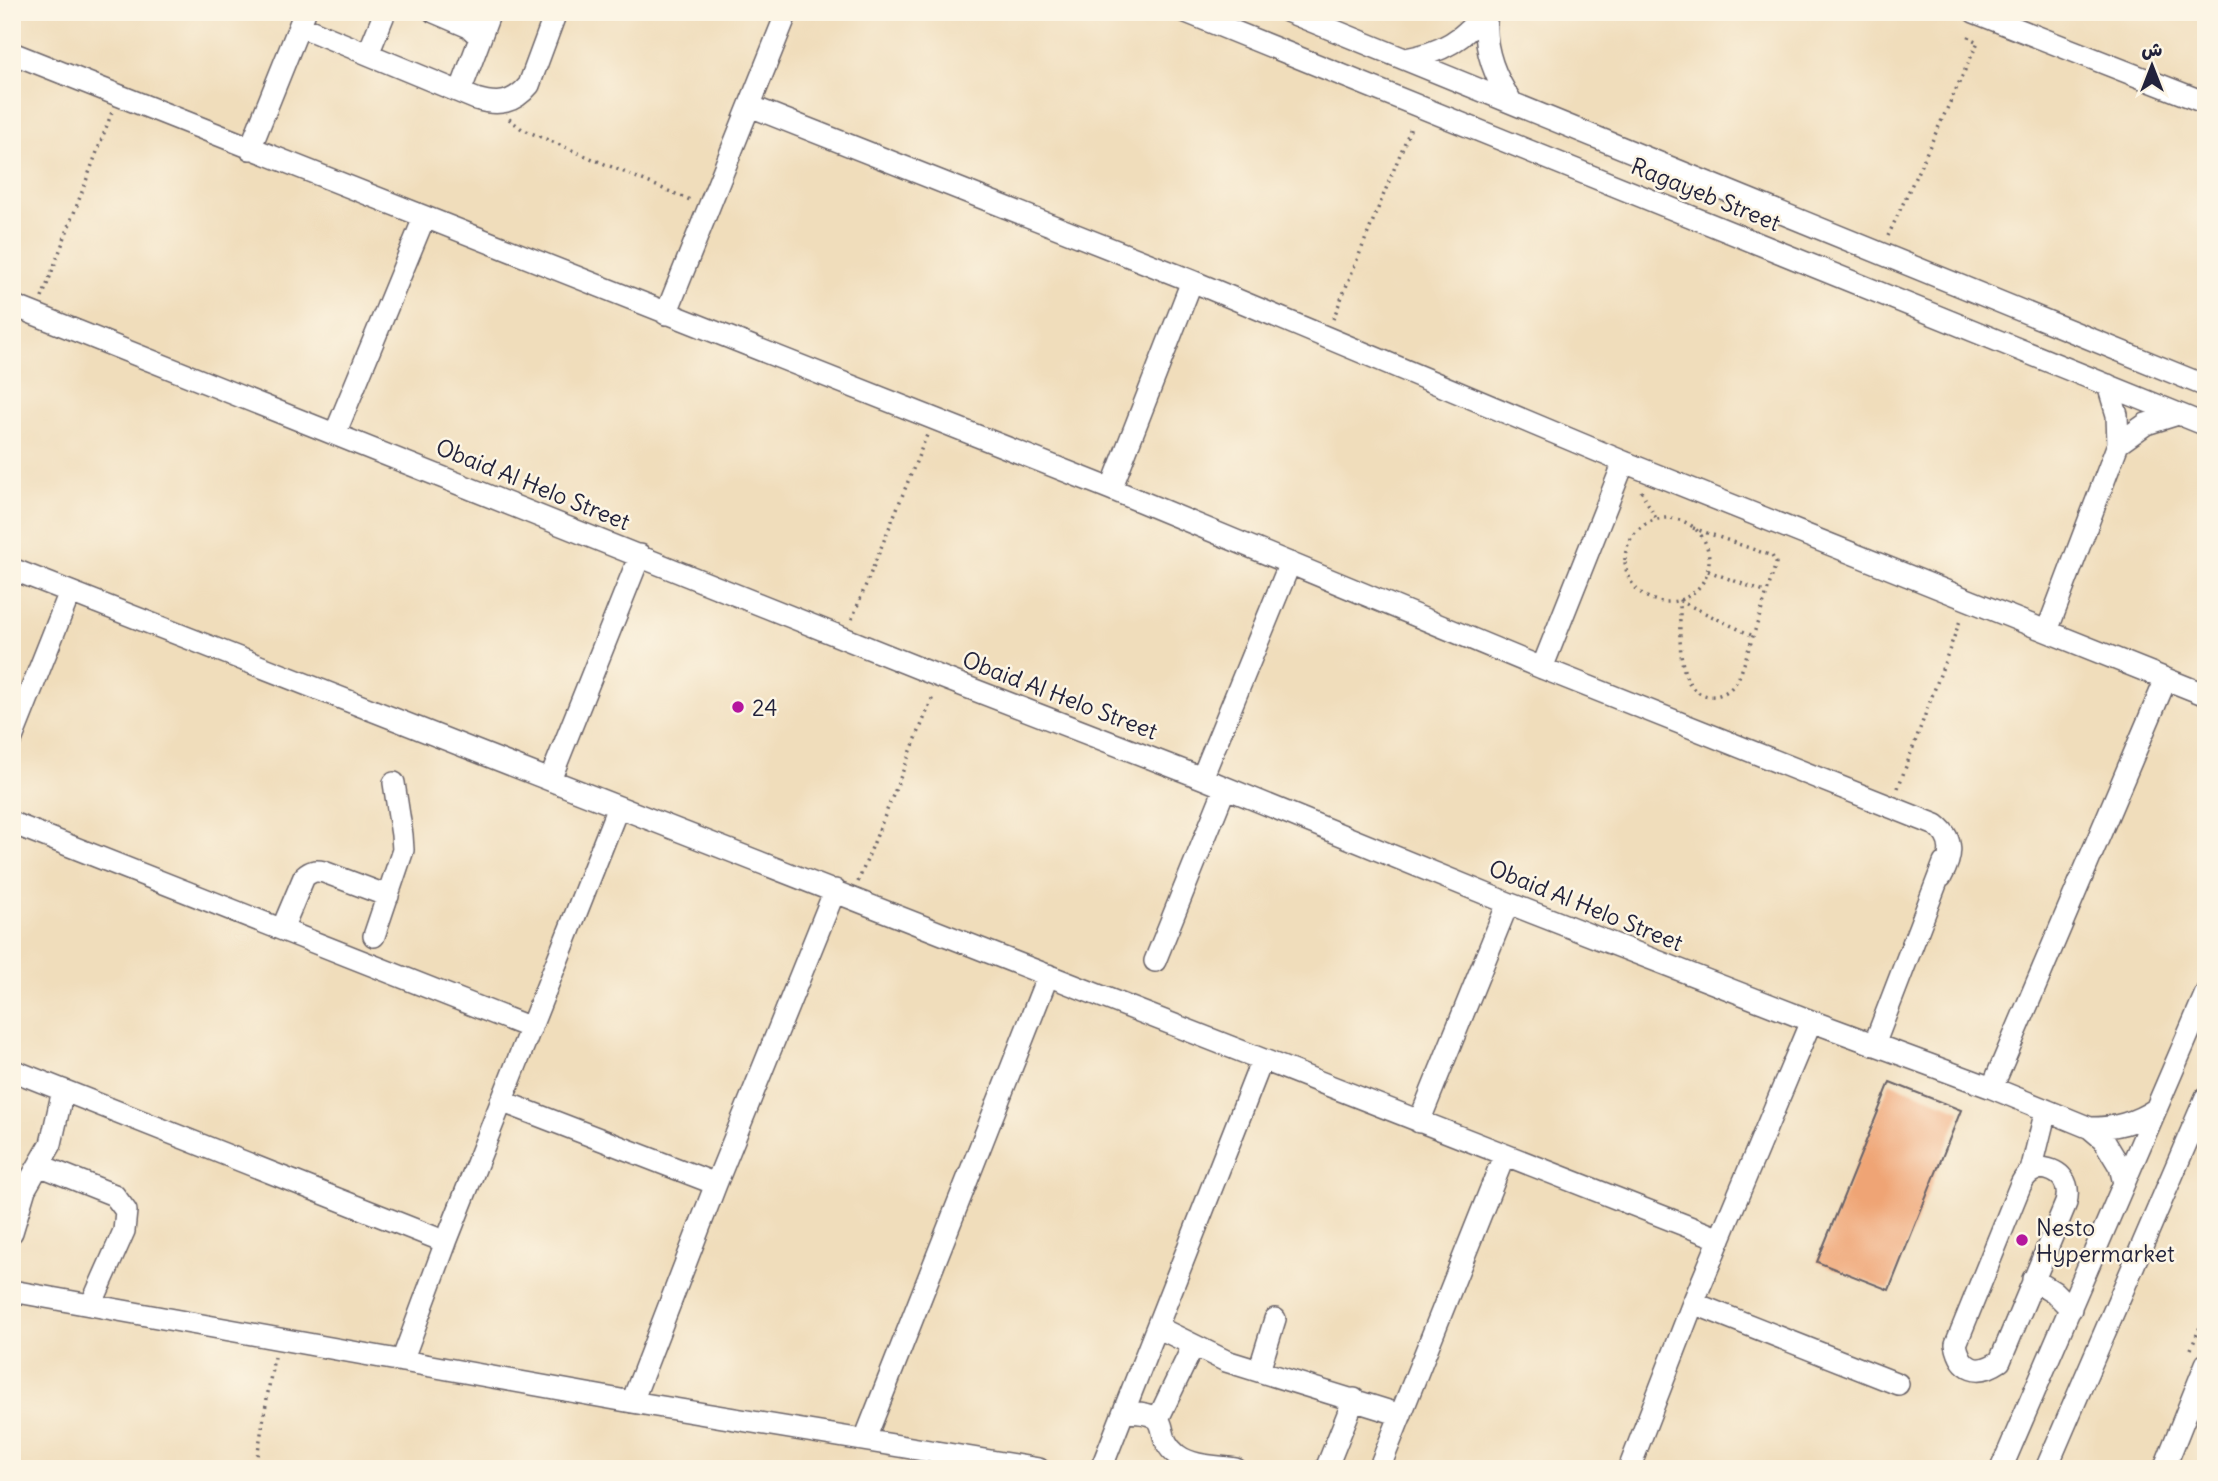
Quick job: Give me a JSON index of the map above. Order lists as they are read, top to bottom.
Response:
{
  "streets": {
    "street": ["Ragayeb Street", "Obaid Al Helo Street"]
  },
  "places": ["24", "Nesto Hypermarket"],
  "north": "top"
}
